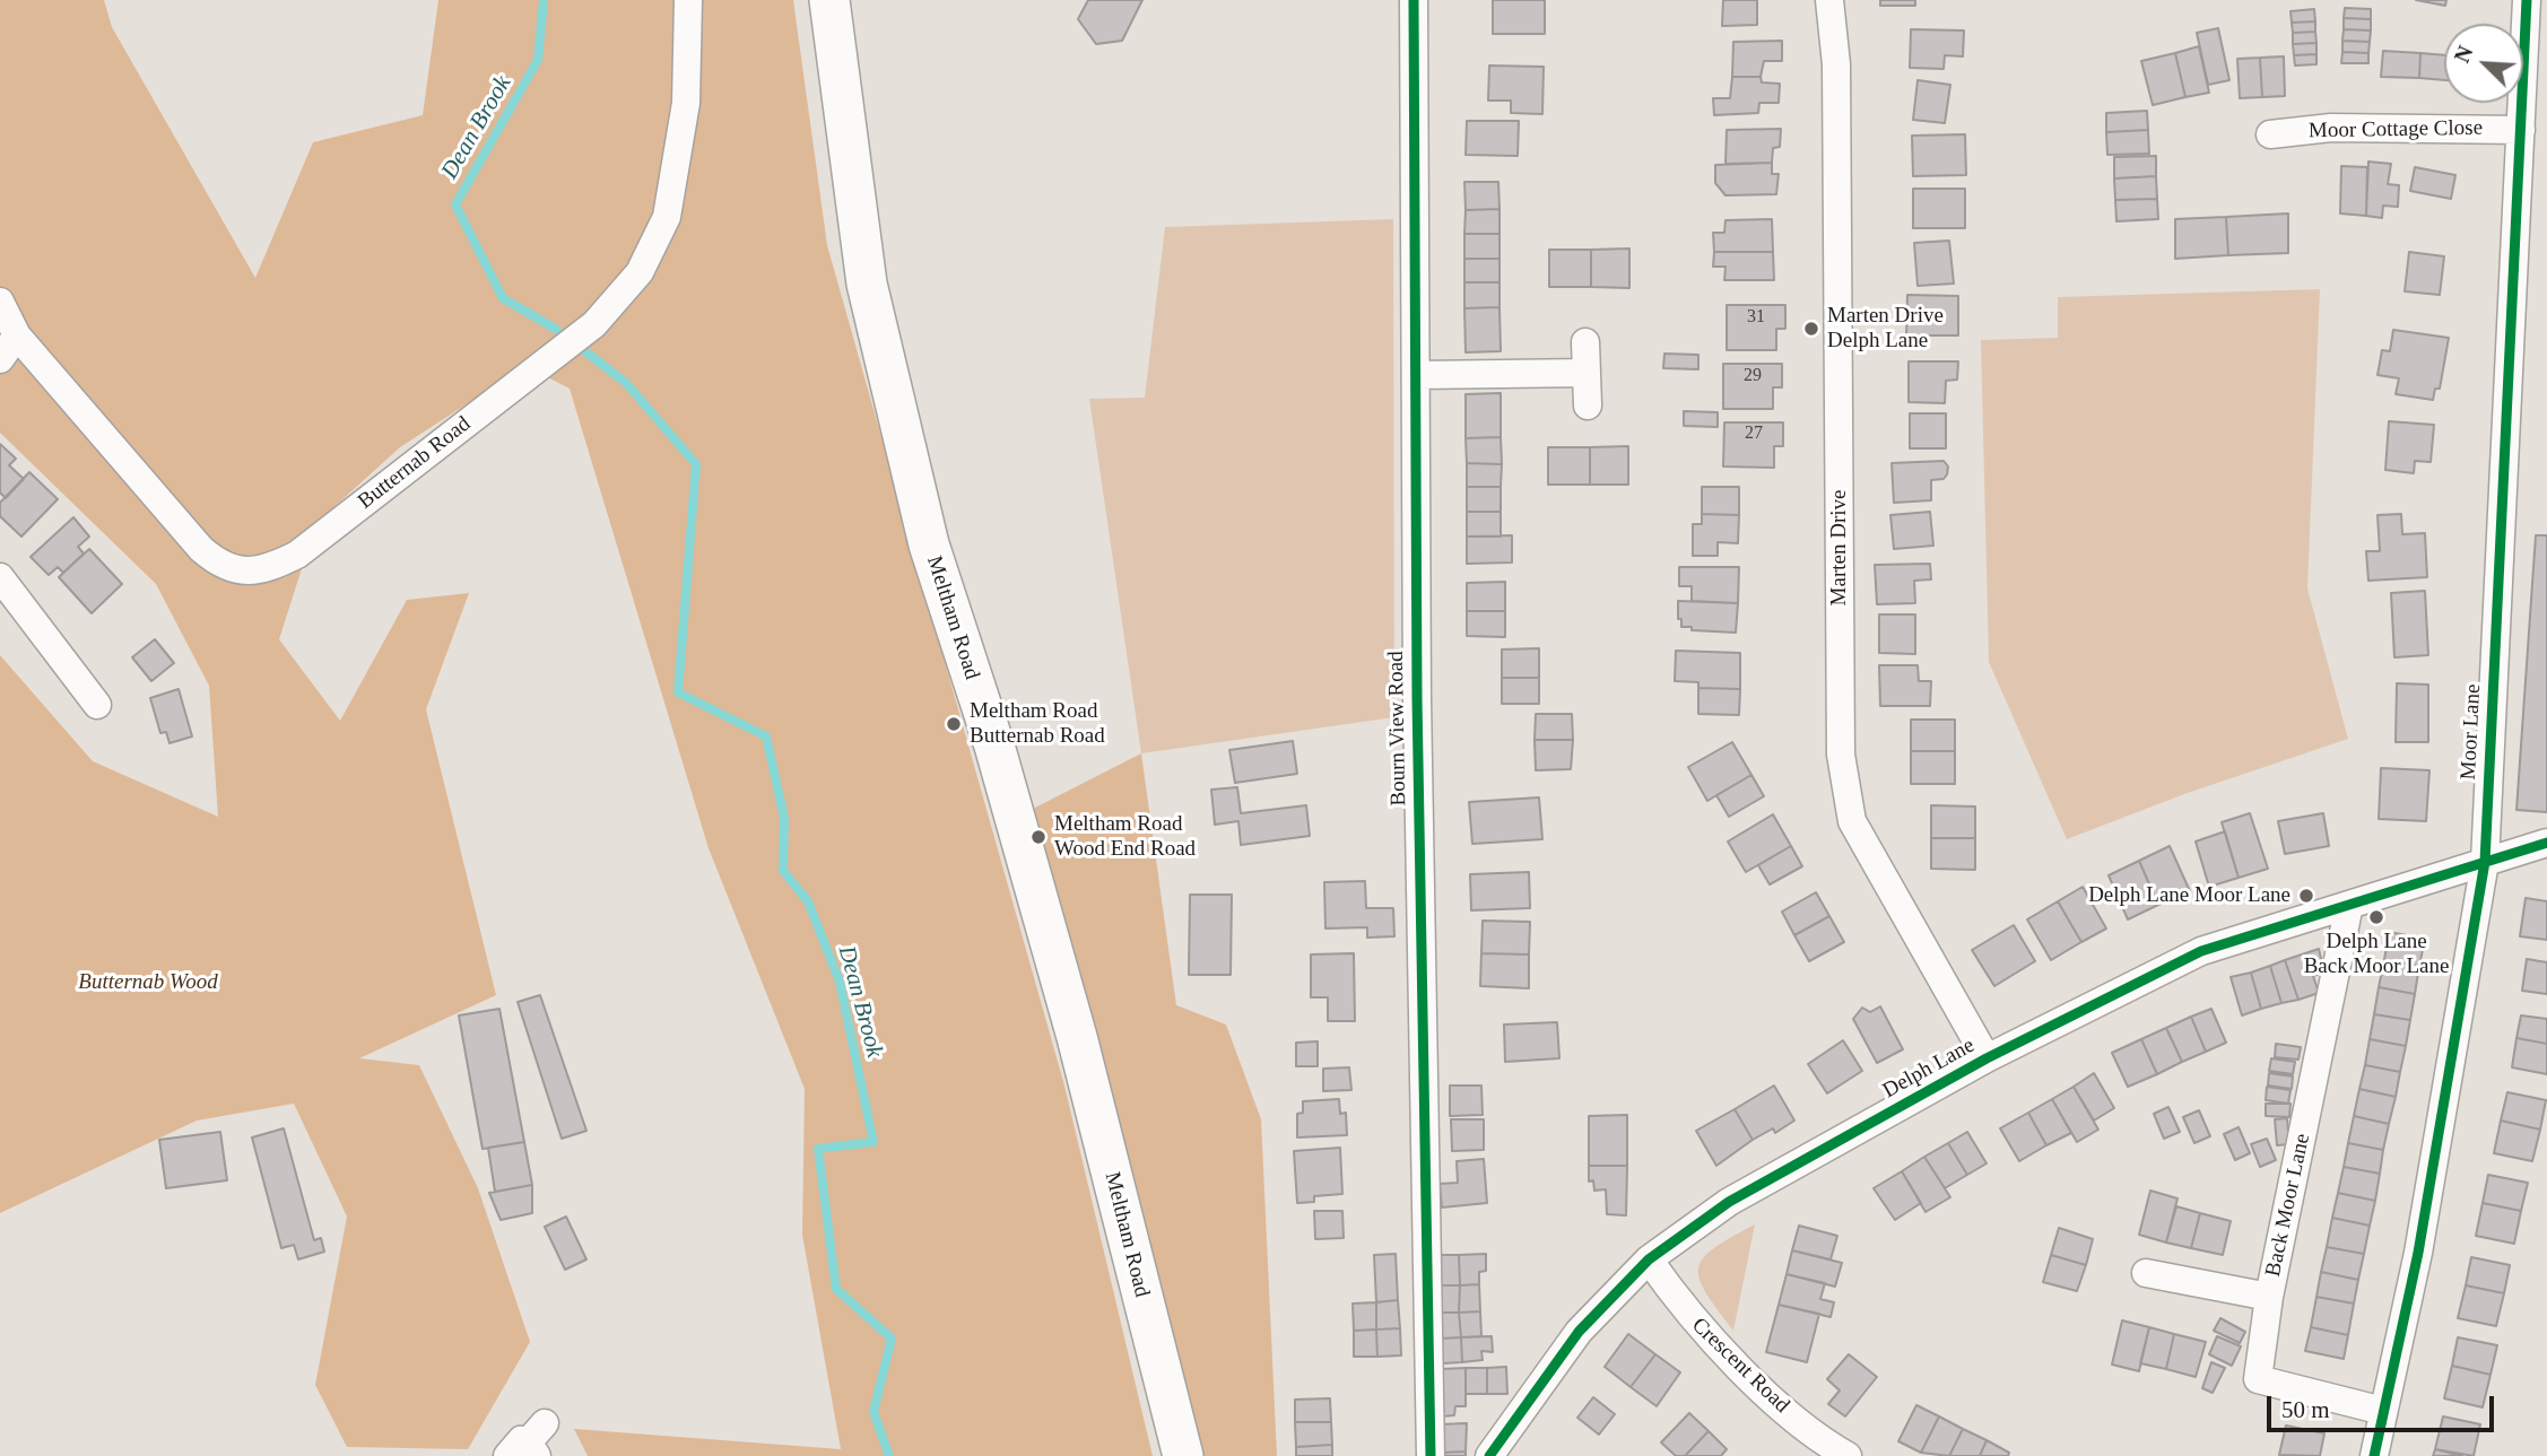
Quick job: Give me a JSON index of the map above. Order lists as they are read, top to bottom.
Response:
{
  "streets": {
    "main road": ["Meltham Road"],
    "street": [
      "Moor Cottage Close",
      "Butternab Road",
      "Marten Drive",
      "Bourn View Road",
      "Moor Lane",
      "Delph Lane",
      "Back Moor Lane",
      "Crescent Road"
    ]
  },
  "crossings": [
    ["Moor Cottage Close", "Moor Lane"],
    ["Marten Drive", "Delph Lane"],
    ["Moor Lane", "Delph Lane"],
    ["Moor Lane", "Back Moor Lane"],
    ["Delph Lane", "Back Moor Lane"],
    ["Delph Lane", "Crescent Road"]
  ],
  "water": ["Dean Brook"],
  "parks": ["Butternab Wood"],
  "places": [
    "Marten Drive Delph Lane",
    "Meltham Road Butternab Road",
    "Meltham Road Wood End Road",
    "Delph Lane Moor Lane",
    "Delph Lane Back Moor Lane"
  ],
  "house_numbers": ["31", "29", "27"],
  "scale_bar": "50 m",
  "north": "top left"
}
